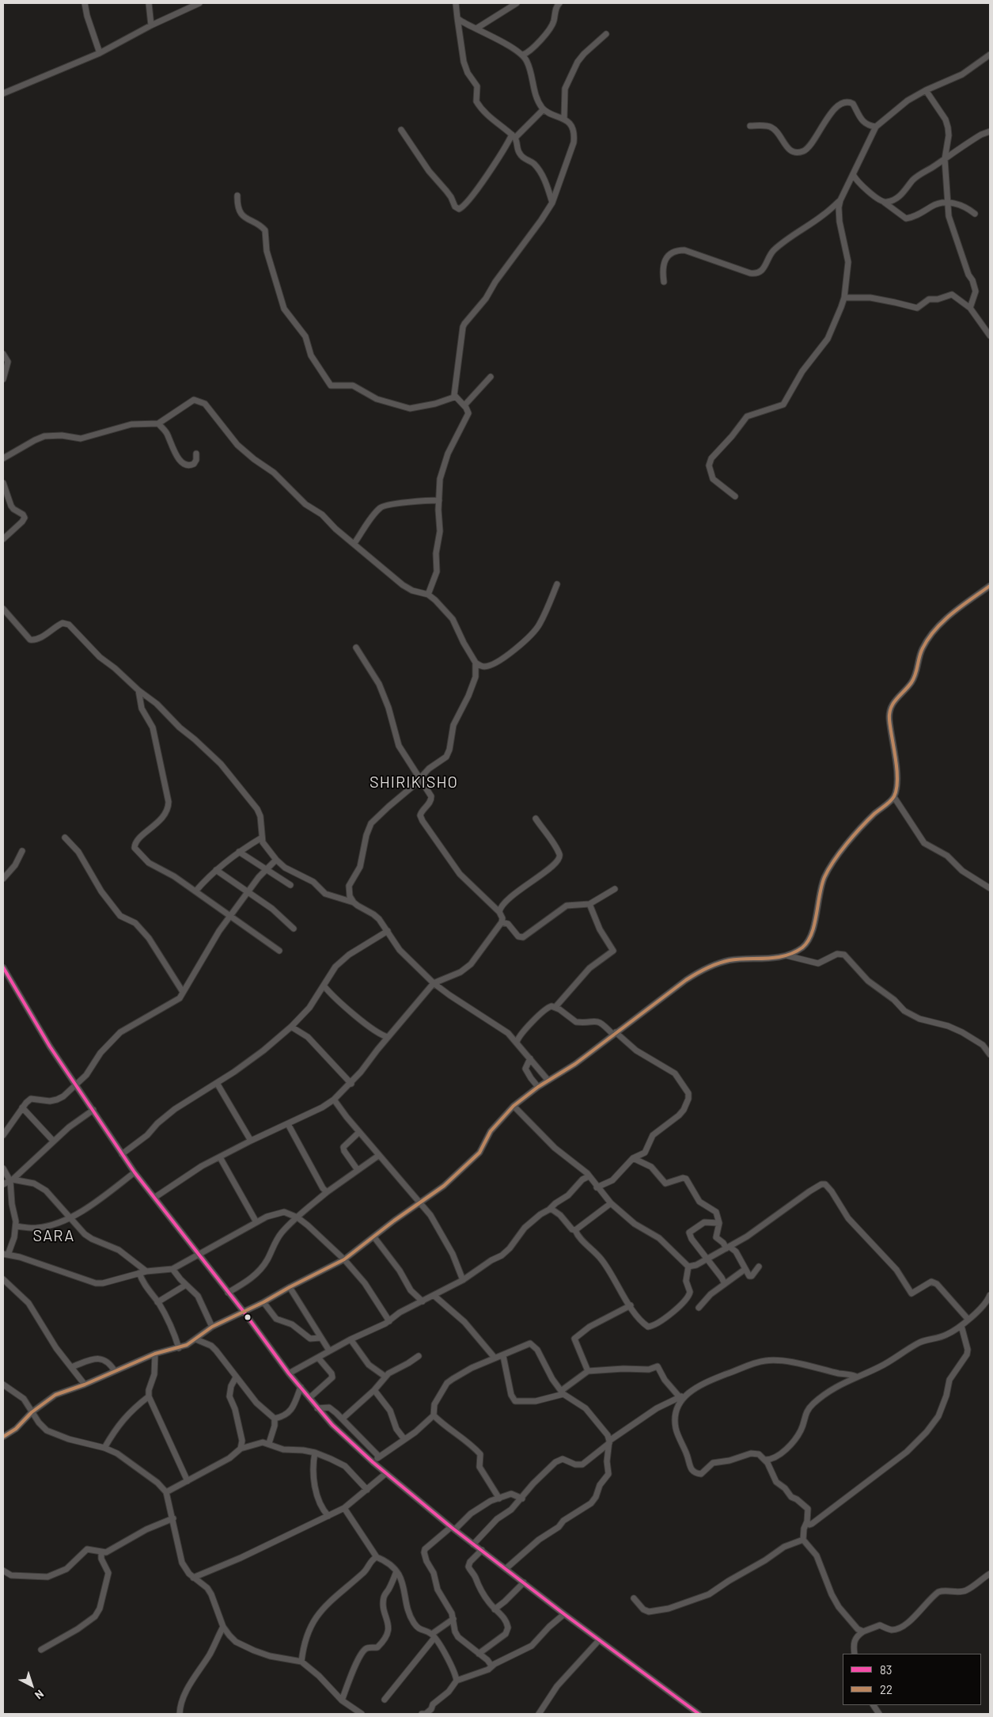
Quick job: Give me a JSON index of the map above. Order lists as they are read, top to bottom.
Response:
{
  "districts": ["SHIRIKISHO", "SARA"],
  "lines": ["transit line 22", "transit line 83"],
  "legend": ["83", "22"],
  "north": "bottom right"
}
